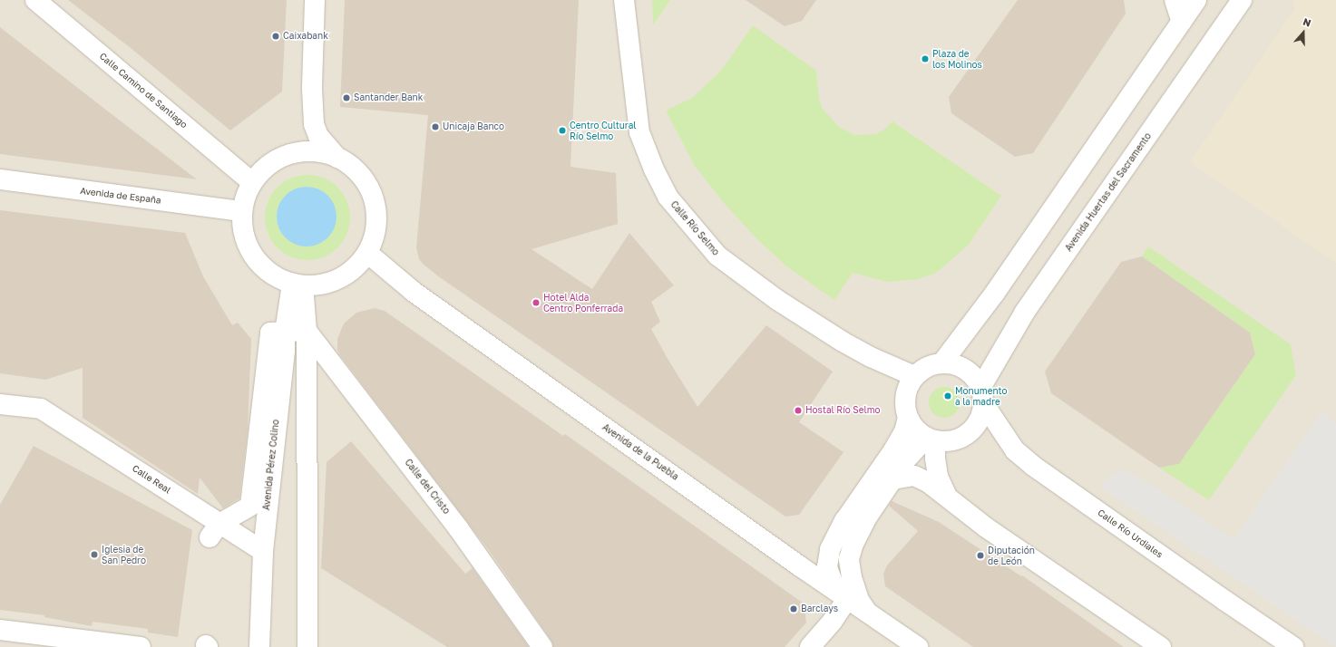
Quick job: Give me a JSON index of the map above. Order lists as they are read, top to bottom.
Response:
{
  "streets": {
    "street": [
      "Calle Camino de Santiago",
      "Avenida Huertas del Sacramento",
      "Avenida de España",
      "Calle Río Selmo",
      "Avenida de la Puebla",
      "Avenida Pérez Colino",
      "Calle Real",
      "Calle del Cristo",
      "Calle Río Urdiales"
    ]
  },
  "crossings": [
    ["Avenida Huertas del Sacramento", "Calle Río Selmo"],
    ["Avenida Huertas del Sacramento", "Calle Río Urdiales"],
    ["Calle Río Selmo", "Calle Río Urdiales"],
    ["Avenida Pérez Colino", "Calle Real"]
  ],
  "places": [
    "Caixabank",
    "Plaza de los Molinos",
    "Santander Bank",
    "Unicaja Banco",
    "Centro Cultural Río Selmo",
    "Hotel Alda Centro Ponferrada",
    "Monumento a la madre",
    "Hostal Río Selmo",
    "Iglesia de San Pedro",
    "Diputación de León",
    "Barclays"
  ],
  "north": "top"
}
